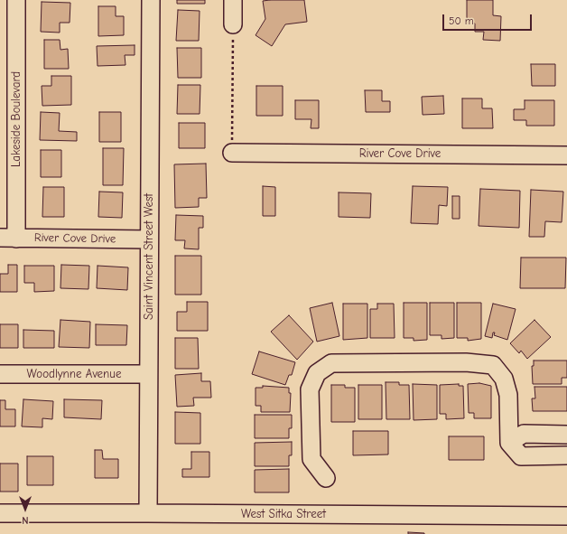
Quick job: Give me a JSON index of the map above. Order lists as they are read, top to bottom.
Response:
{
  "streets": {
    "street": [
      "Lakeside Boulevard",
      "River Cove Drive",
      "Saint Vincent Street West",
      "Woodlynne Avenue",
      "West Sitka Street"
    ]
  },
  "crossings": [
    ["Lakeside Boulevard", "River Cove Drive"],
    ["River Cove Drive", "Saint Vincent Street West"],
    ["Saint Vincent Street West", "Woodlynne Avenue"],
    ["Saint Vincent Street West", "West Sitka Street"]
  ],
  "scale_bar": "50 m",
  "north": "bottom"
}
